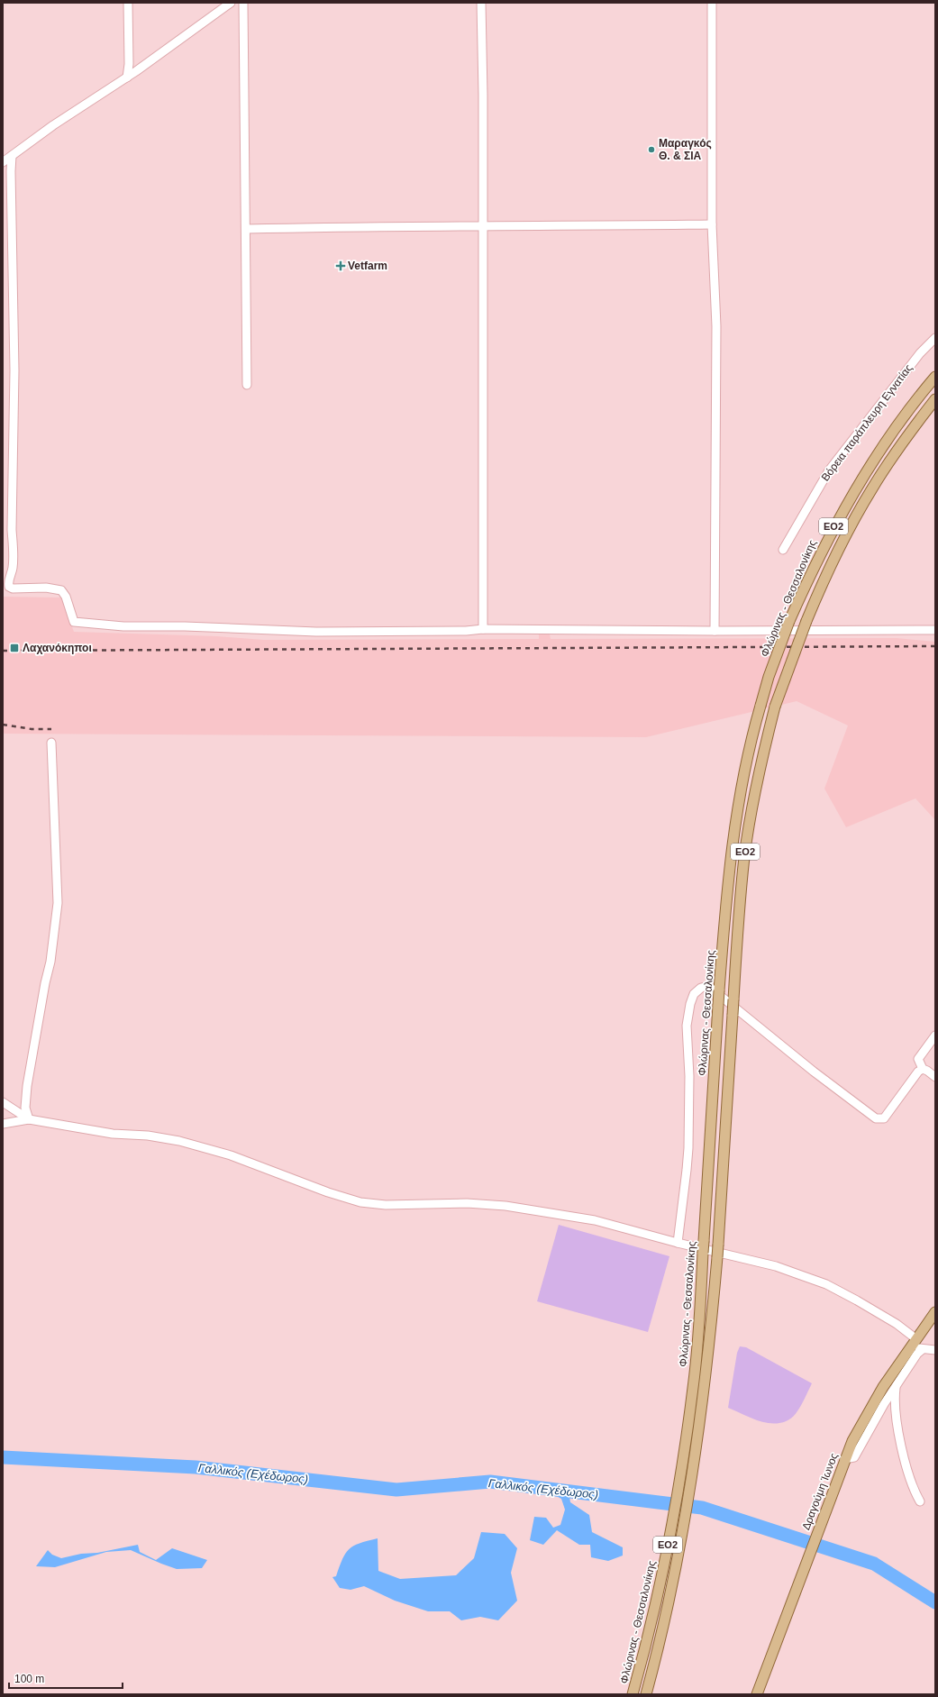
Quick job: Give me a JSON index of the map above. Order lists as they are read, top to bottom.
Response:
{
  "streets": {
    "main road": ["ΕΟ2", "Φλώρινας - Θεσσαλονίκης", "Δραγούμη Ίωνος"],
    "street": ["Βόρεια παράπλευρη Εγνατίας"]
  },
  "water": ["Γαλλικός (Εχέδωρος)"],
  "places": {
    "other": ["Μαραγκός Θ. & ΣΙΑ"],
    "health": ["Vetfarm"],
    "transit": ["Λαχανόκηποι"]
  },
  "scale_bar": "100 m"
}
